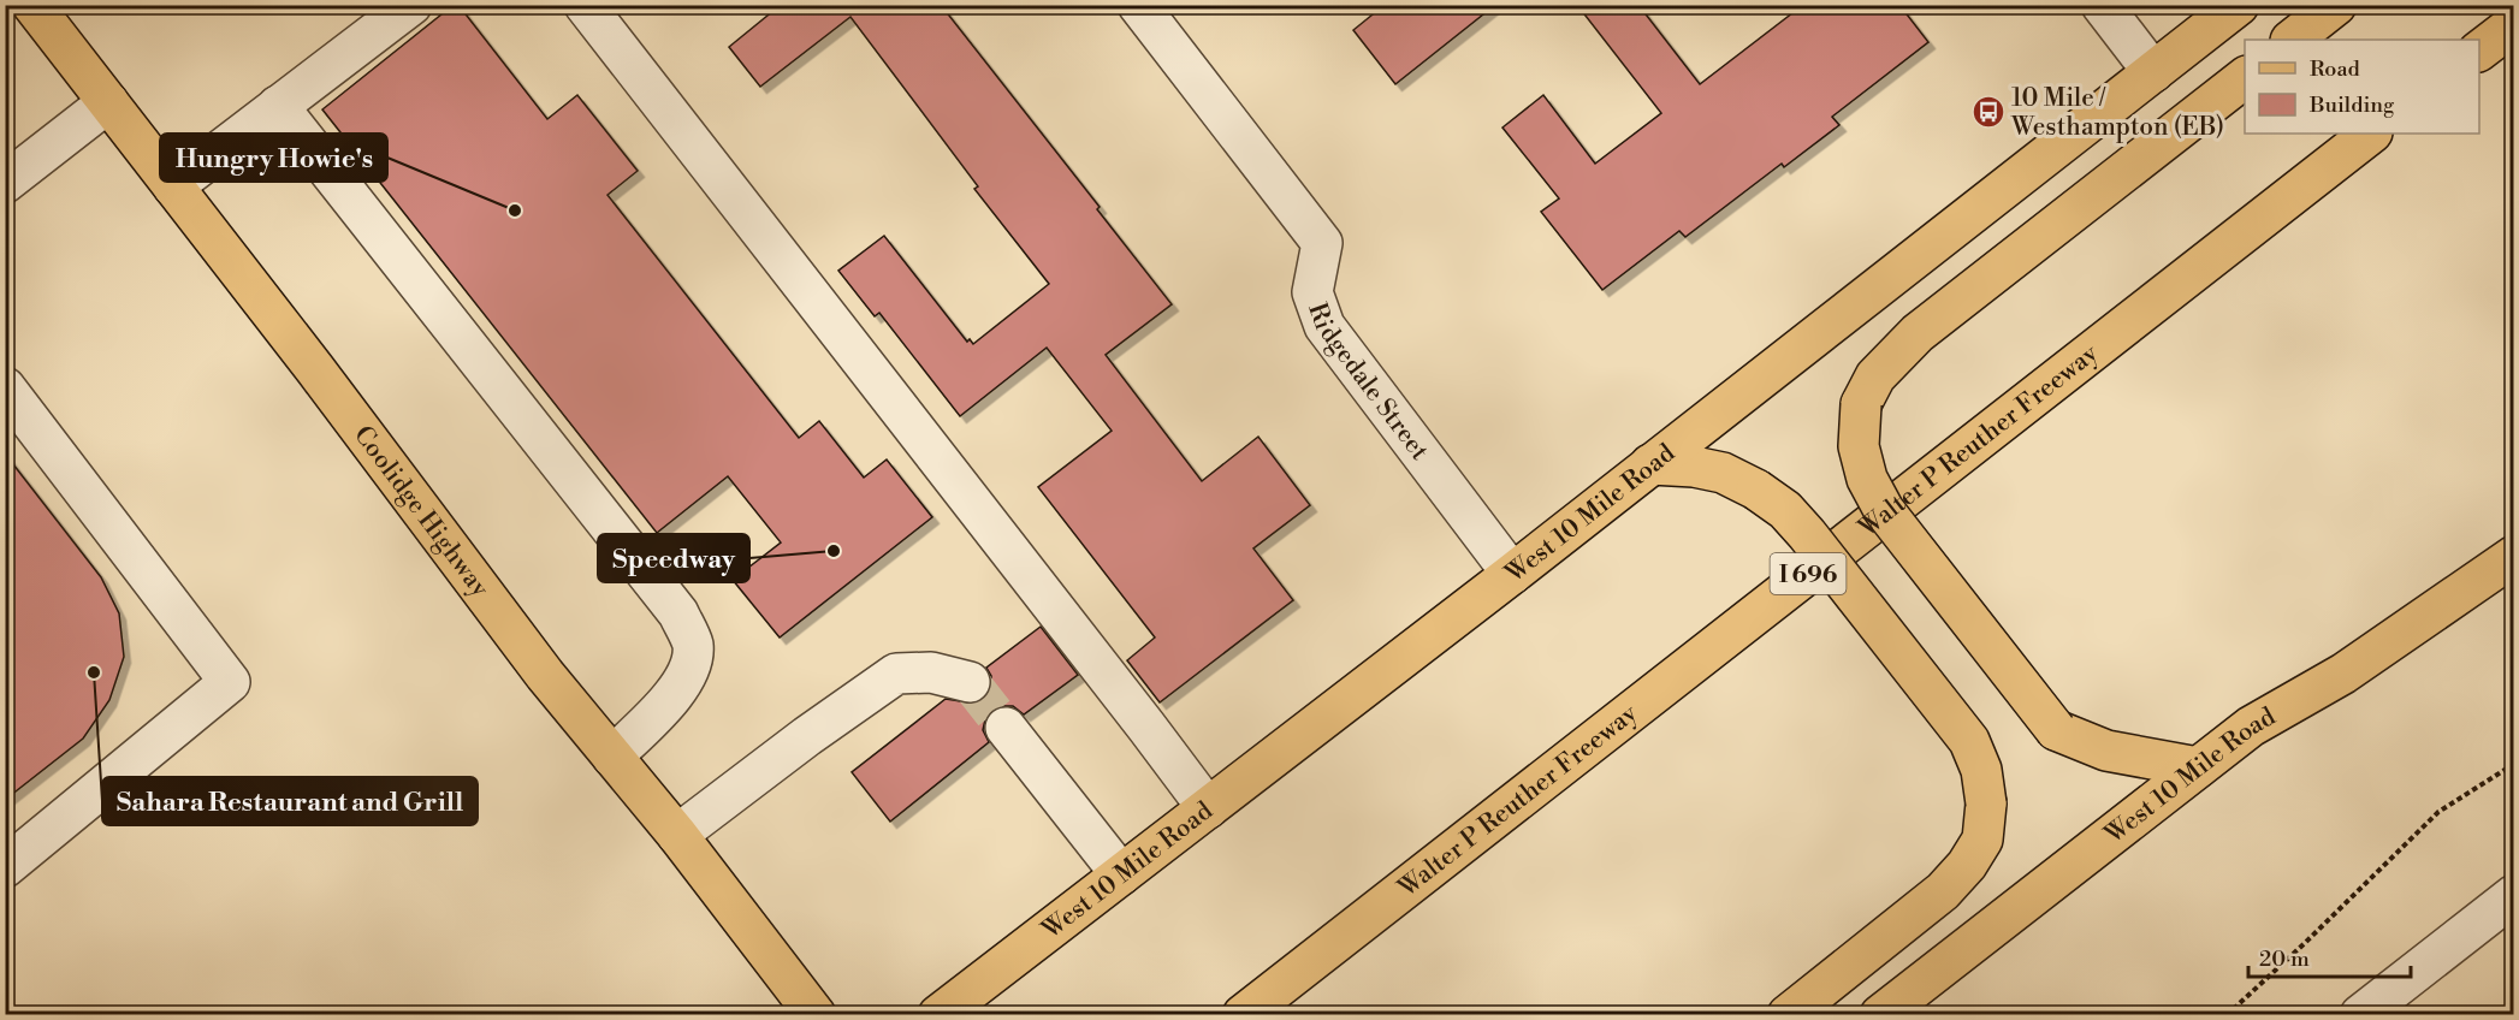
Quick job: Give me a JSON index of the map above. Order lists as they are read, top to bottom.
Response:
{
  "streets": {
    "main road": [
      "Walter P Reuther Freeway",
      "Coolidge Highway",
      "West 10 Mile Road",
      "I 696"
    ],
    "street": ["Ridgedale Street"]
  },
  "crossings": [
    ["Ridgedale Street", "West 10 Mile Road"]
  ],
  "places": {
    "bus stop": ["10 Mile / Westhampton (EB)"],
    "other": ["Hungry Howie's", "Speedway", "Sahara Restaurant and Grill"]
  },
  "legend": ["Road", "Building"],
  "scale_bar": "20 m"
}
